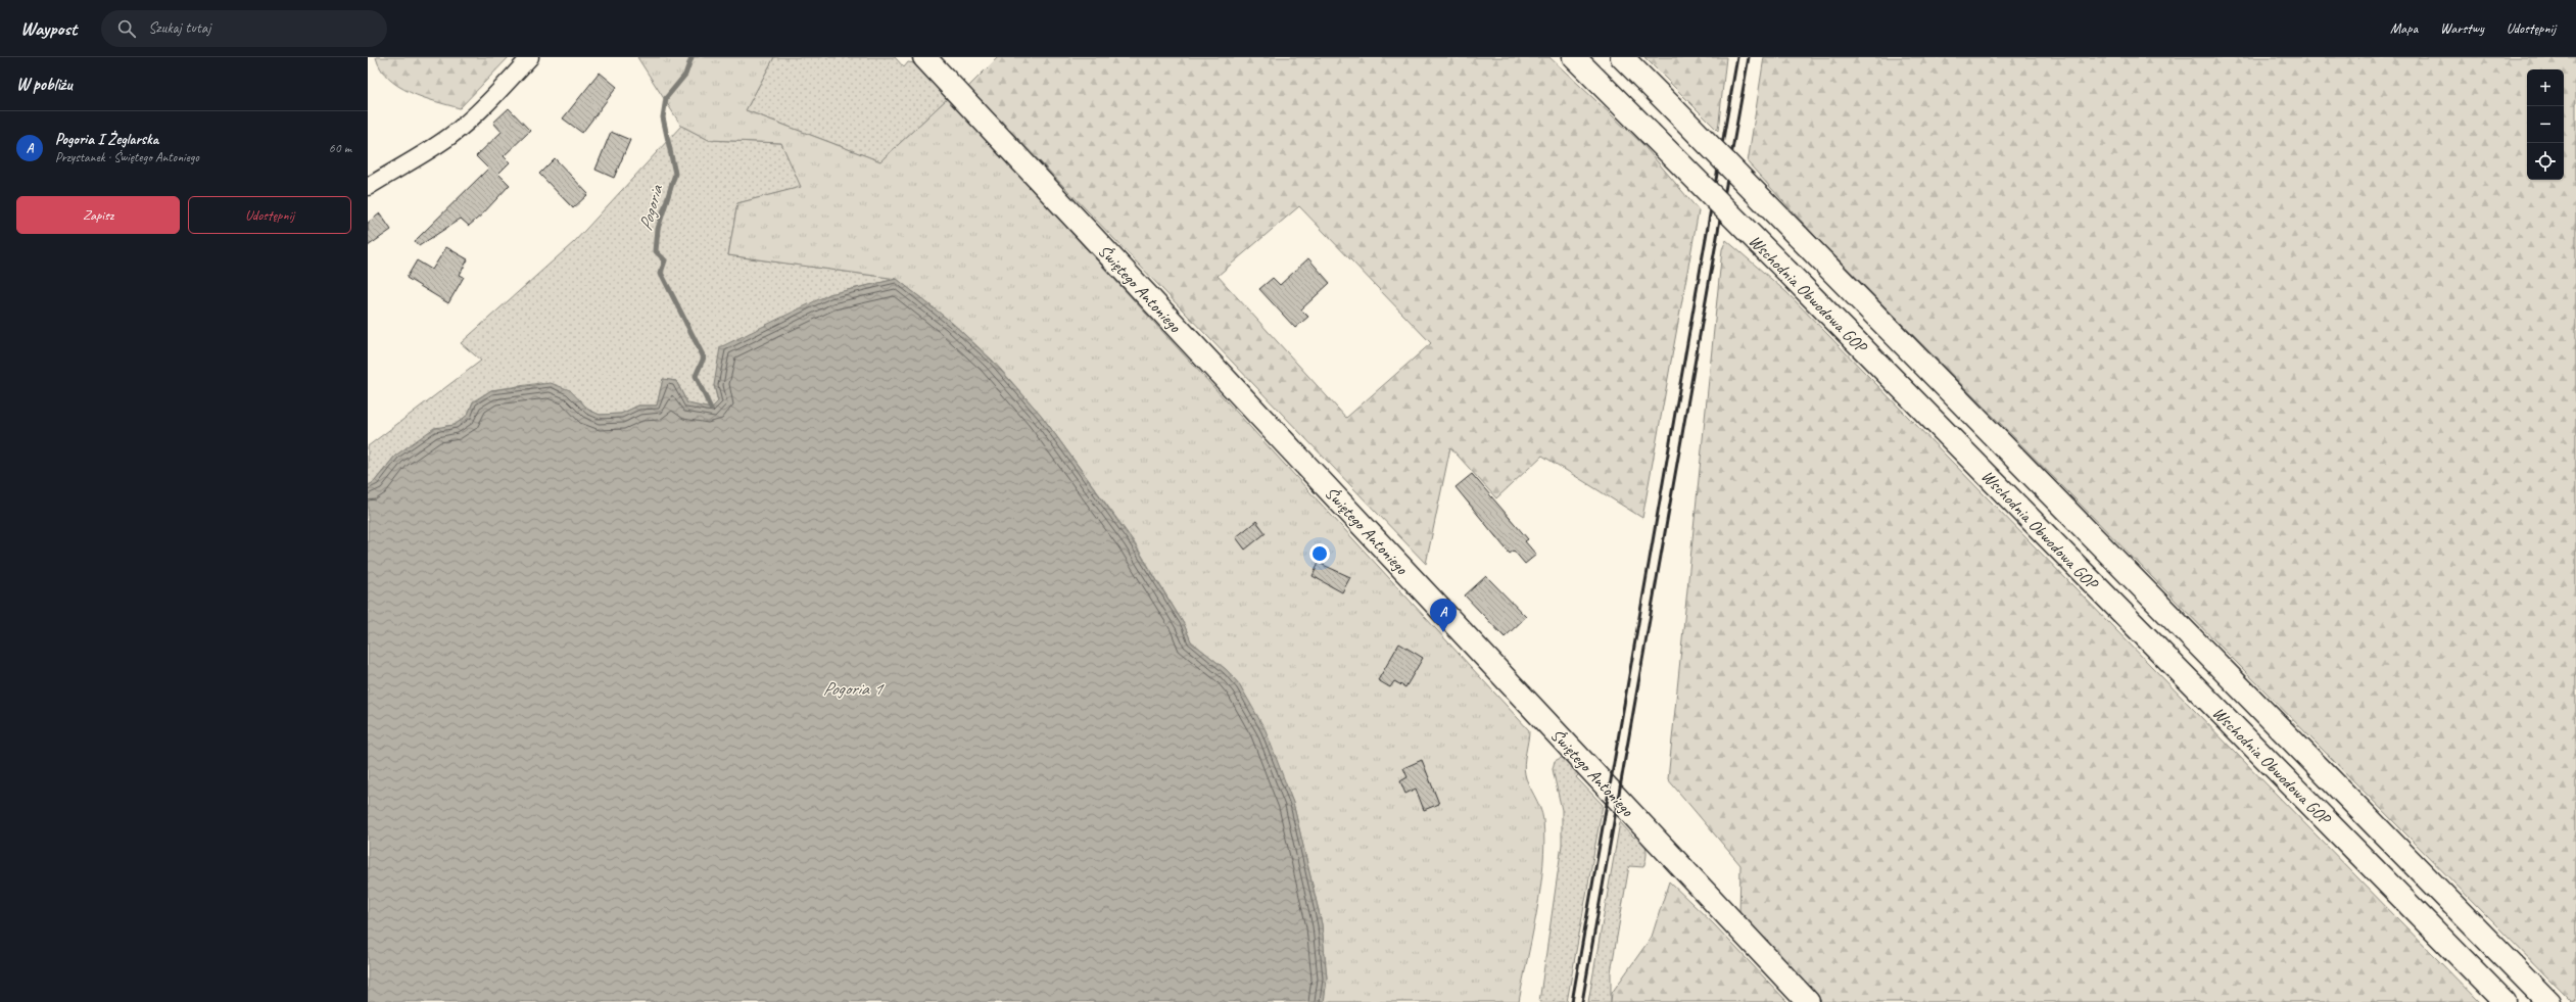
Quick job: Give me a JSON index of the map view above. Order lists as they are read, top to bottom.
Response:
{
  "streets": {
    "main road": ["Świętego Antoniego", "Wschodnia Obwodowa GOP"]
  },
  "water": ["Pogoria", "Pogoria 1"],
  "page": {
    "header": "Waypost",
    "search": "Szukaj tutaj",
    "nav": ["Mapa", "Warstwy", "Udostępnij"],
    "heading": "W pobliżu",
    "map_buttons": ["+", "−"],
    "list": [
      {
        "mark": "A",
        "name": "Pogoria I Żeglarska",
        "note": "Przystanek · Świętego Antoniego",
        "value": "60 m"
      }
    ],
    "buttons": ["Zapisz", "Udostępnij"],
    "pins": "A"
  }
}
